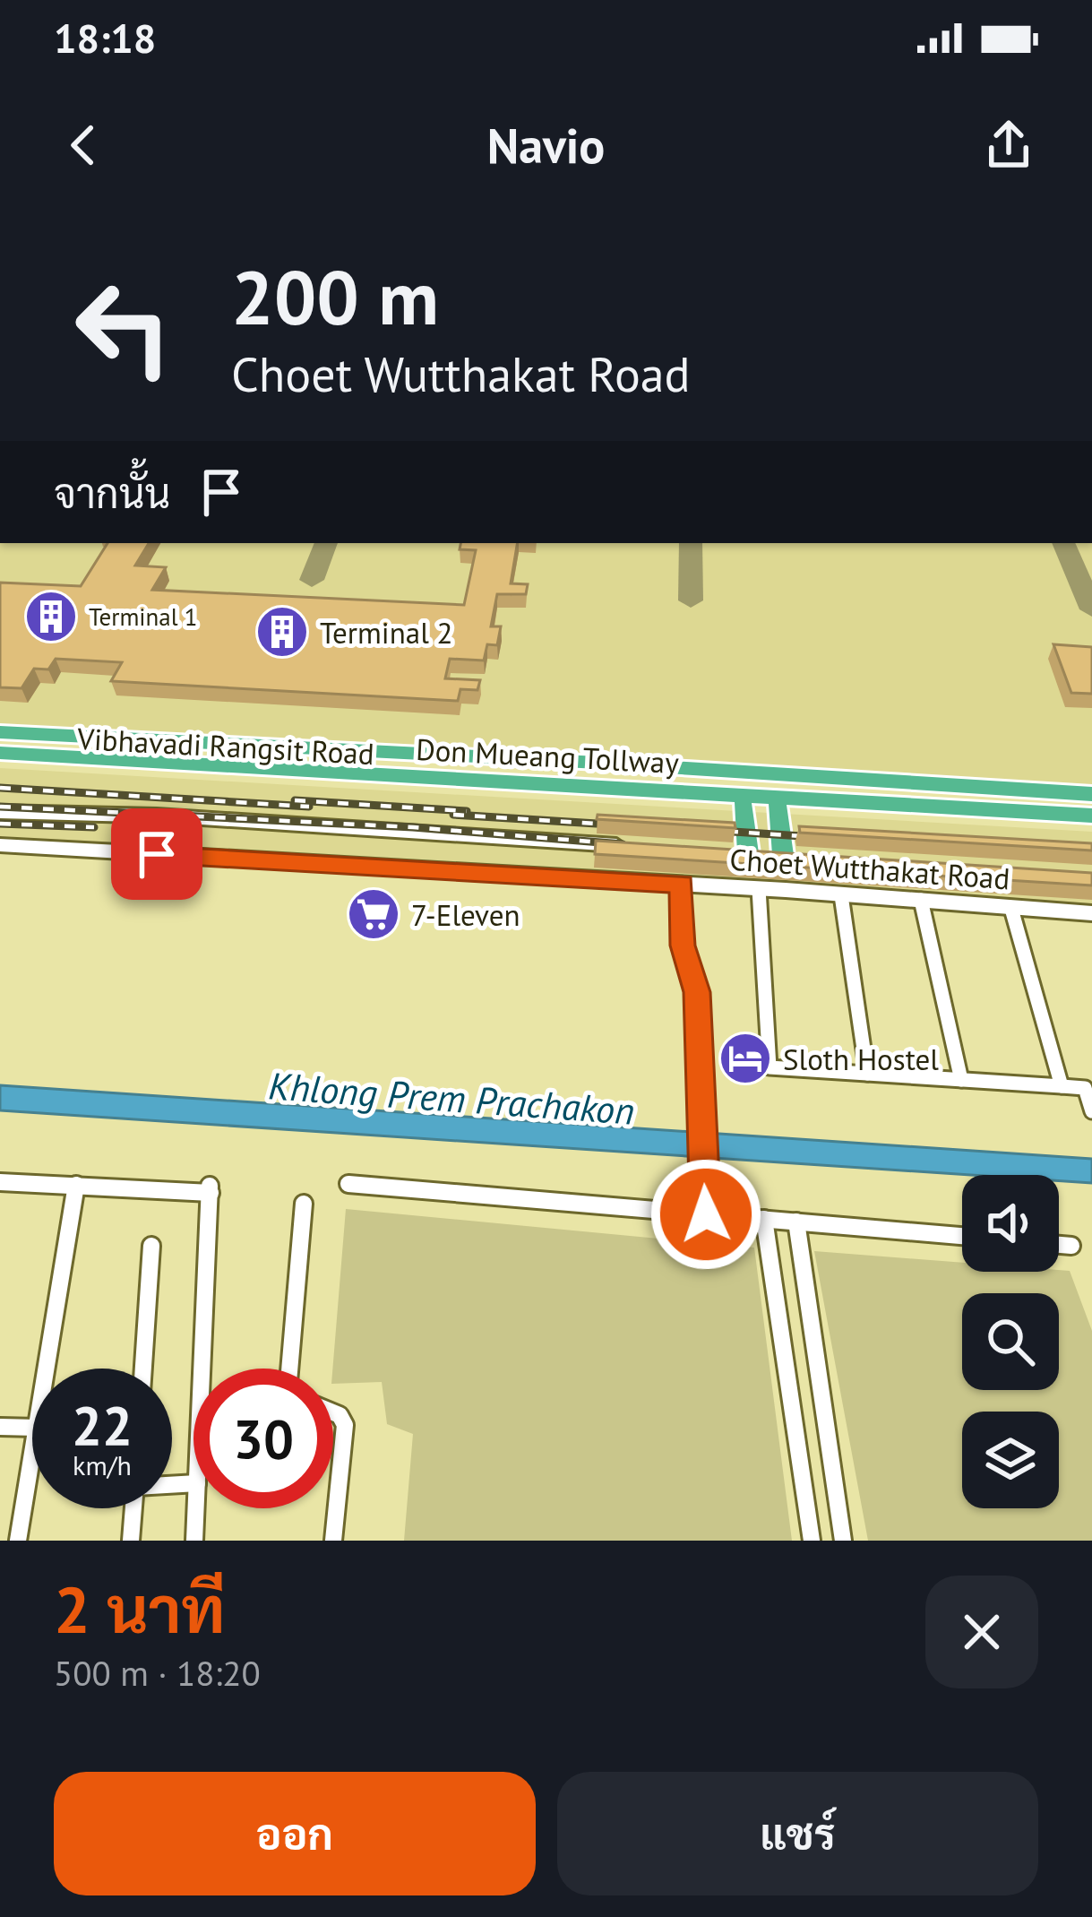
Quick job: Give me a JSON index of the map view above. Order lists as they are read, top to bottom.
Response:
{
  "streets": {
    "highway": ["Vibhavadi Rangsit Road", "Don Mueang Tollway"],
    "main road": ["Choet Wutthakat Road"]
  },
  "water": ["Khlong Prem Prachakon"],
  "places": {
    "building": ["Terminal 1", "Terminal 2"],
    "supermarket": ["7-Eleven"],
    "hotel": ["Sloth Hostel"]
  },
  "page": {
    "status": "18:18",
    "header": "Navio",
    "turn": ["200 m", "Choet Wutthakat Road"],
    "then": "จากนั้น",
    "speed": "22 km/h",
    "limit": "30",
    "heading": ["2 นาที", "500 m · 18:20"],
    "buttons": ["ออก", "แชร์"]
  }
}
